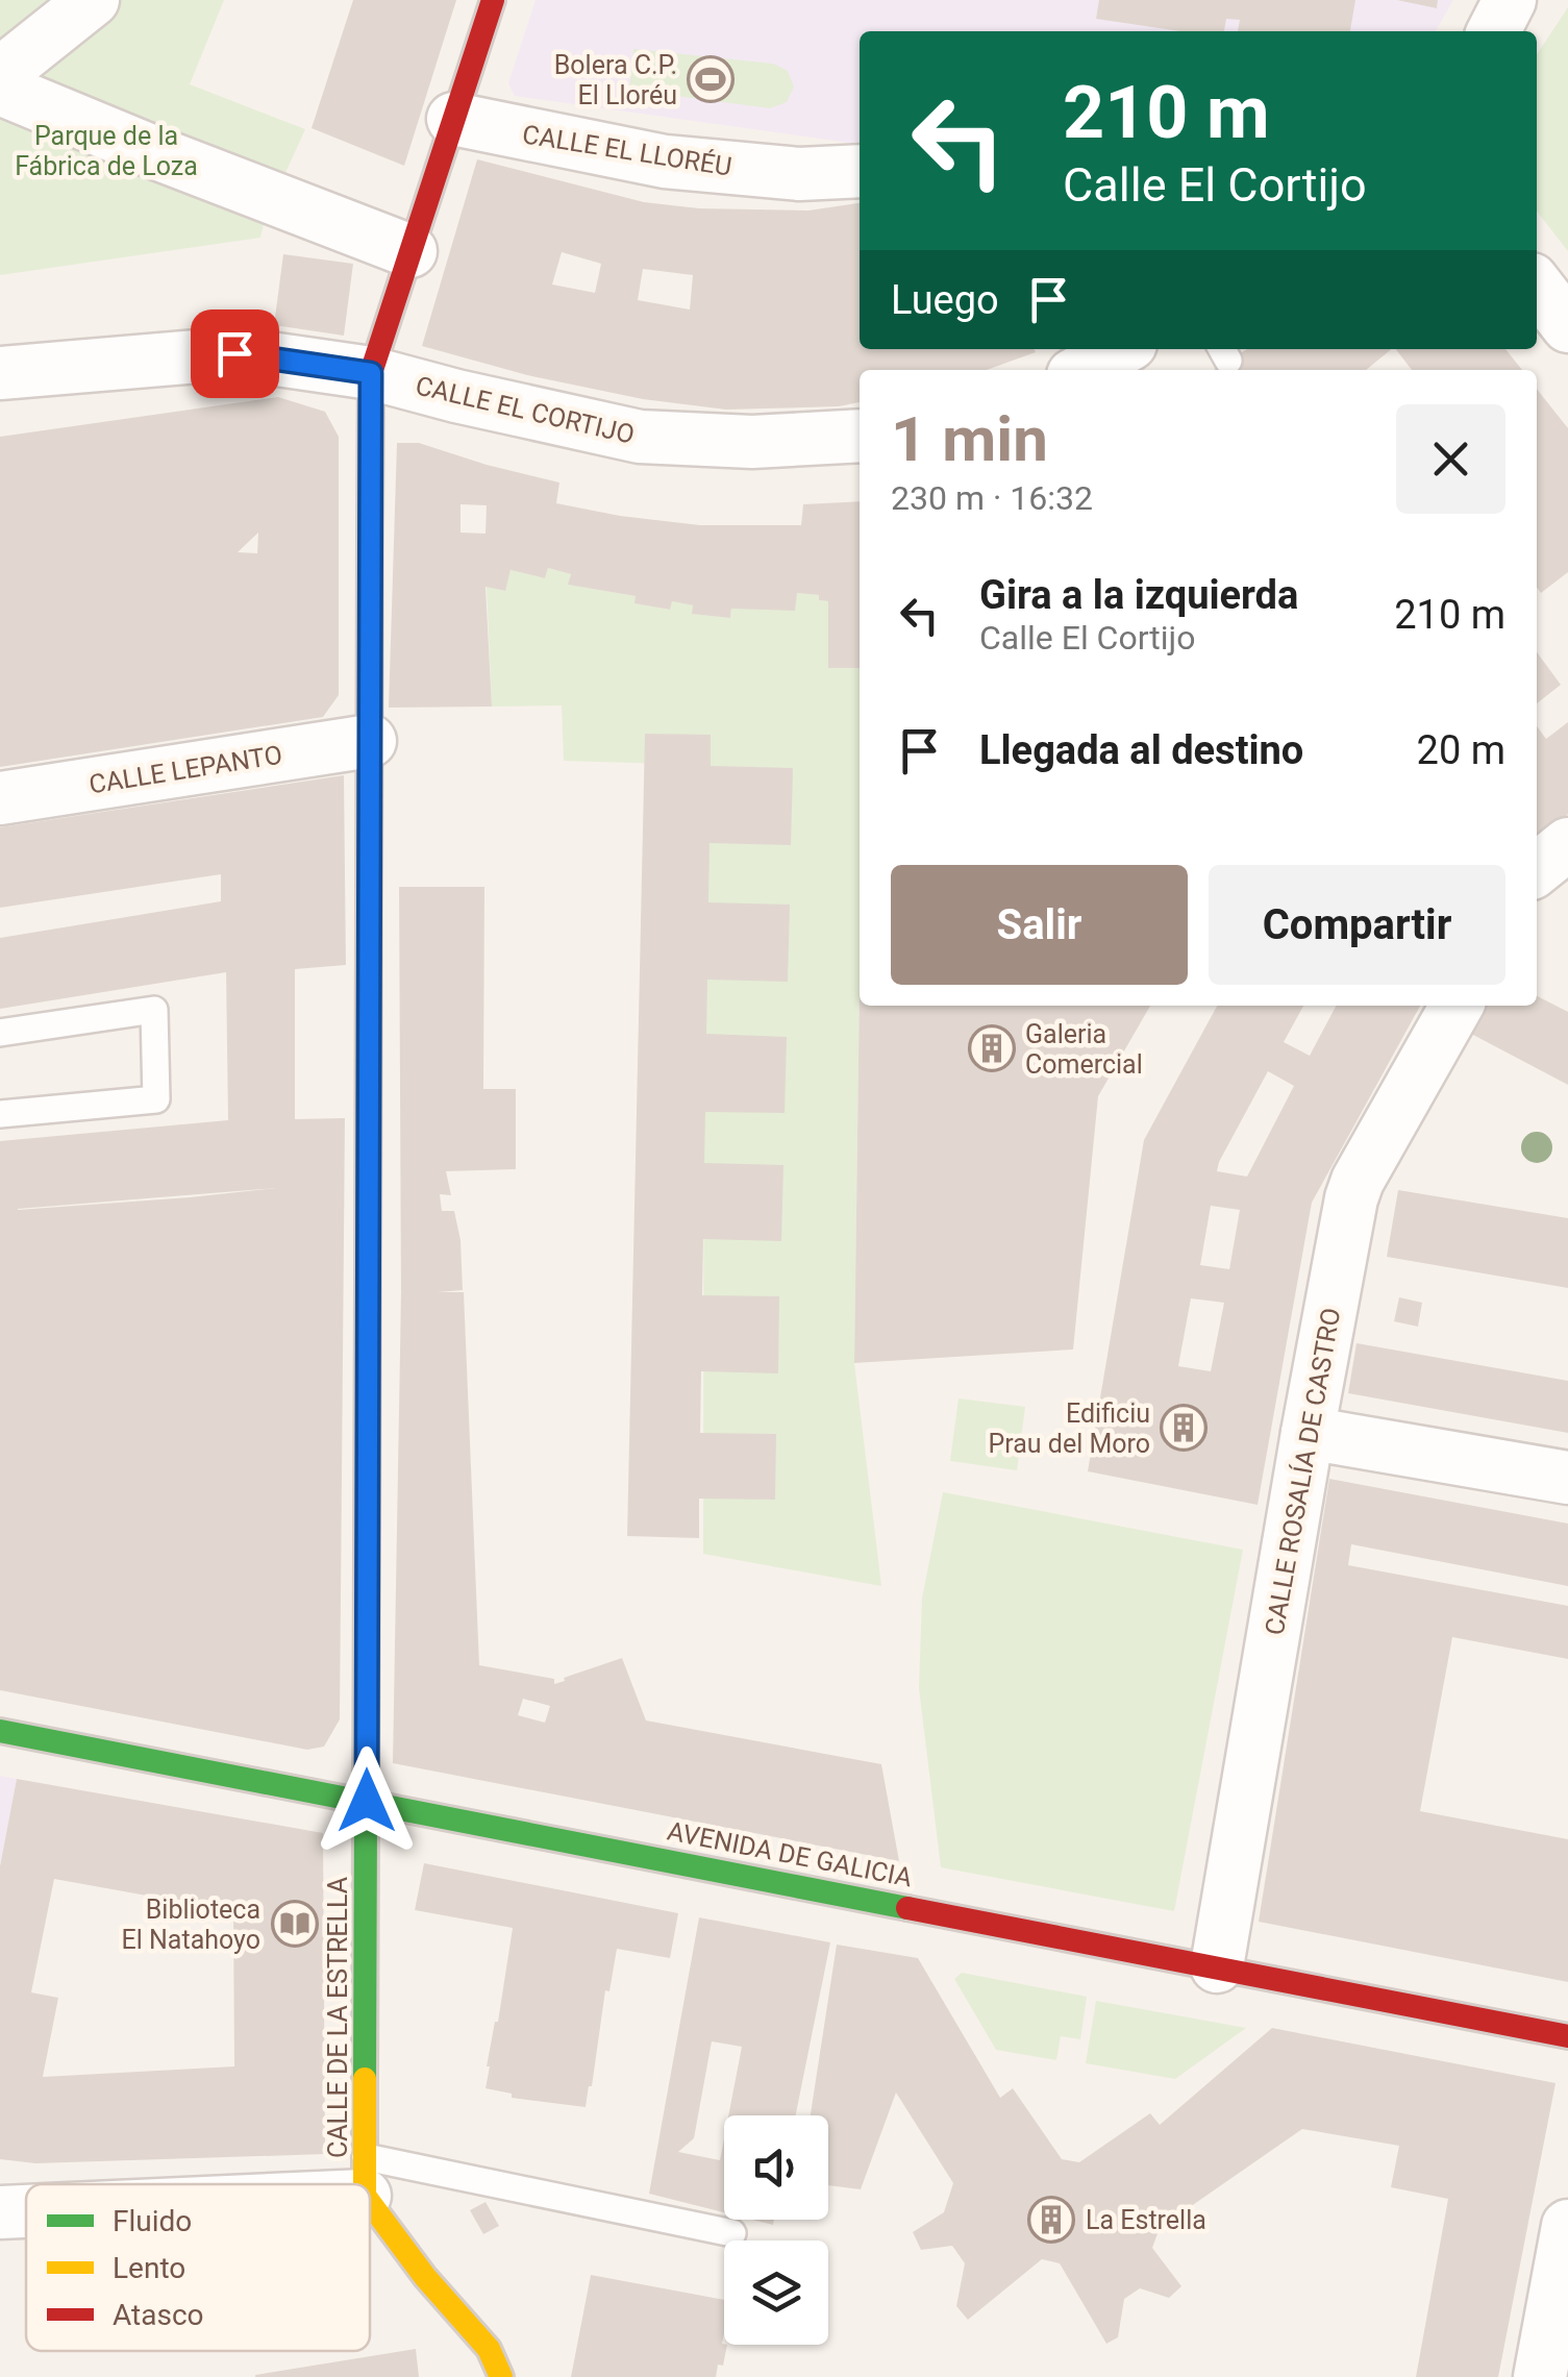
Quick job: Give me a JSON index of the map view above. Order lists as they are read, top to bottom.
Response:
{
  "streets": {
    "street": [
      "CALLE EL LLORÉU",
      "CALLE EL CORTIJO",
      "CALLE LEPANTO",
      "CALLE ROSALÍA DE CASTRO",
      "AVENIDA DE GALICIA",
      "CALLE DE LA ESTRELLA"
    ]
  },
  "crossings": [
    ["CALLE EL CORTIJO", "CALLE DE LA ESTRELLA"],
    ["CALLE LEPANTO", "CALLE DE LA ESTRELLA"],
    ["CALLE ROSALÍA DE CASTRO", "AVENIDA DE GALICIA"],
    ["AVENIDA DE GALICIA", "CALLE DE LA ESTRELLA"]
  ],
  "parks": ["Parque de la Fábrica de Loza"],
  "places": {
    "sports": ["Bolera C.P. El Lloréu"],
    "building": ["Galeria Comercial", "Edificiu Prau del Moro", "La Estrella"],
    "library": ["Biblioteca El Natahoyo"]
  },
  "legend": ["Fluido", "Lento", "Atasco"],
  "page": {
    "turn": ["210 m", "Calle El Cortijo"],
    "then": "Luego",
    "heading": ["1 min", "230 m · 16:32"],
    "list": [
      {
        "name": "Gira a la izquierda",
        "note": "Calle El Cortijo",
        "value": "210 m"
      },
      {
        "name": "Llegada al destino",
        "value": "20 m"
      }
    ],
    "buttons": ["Salir", "Compartir"]
  }
}
